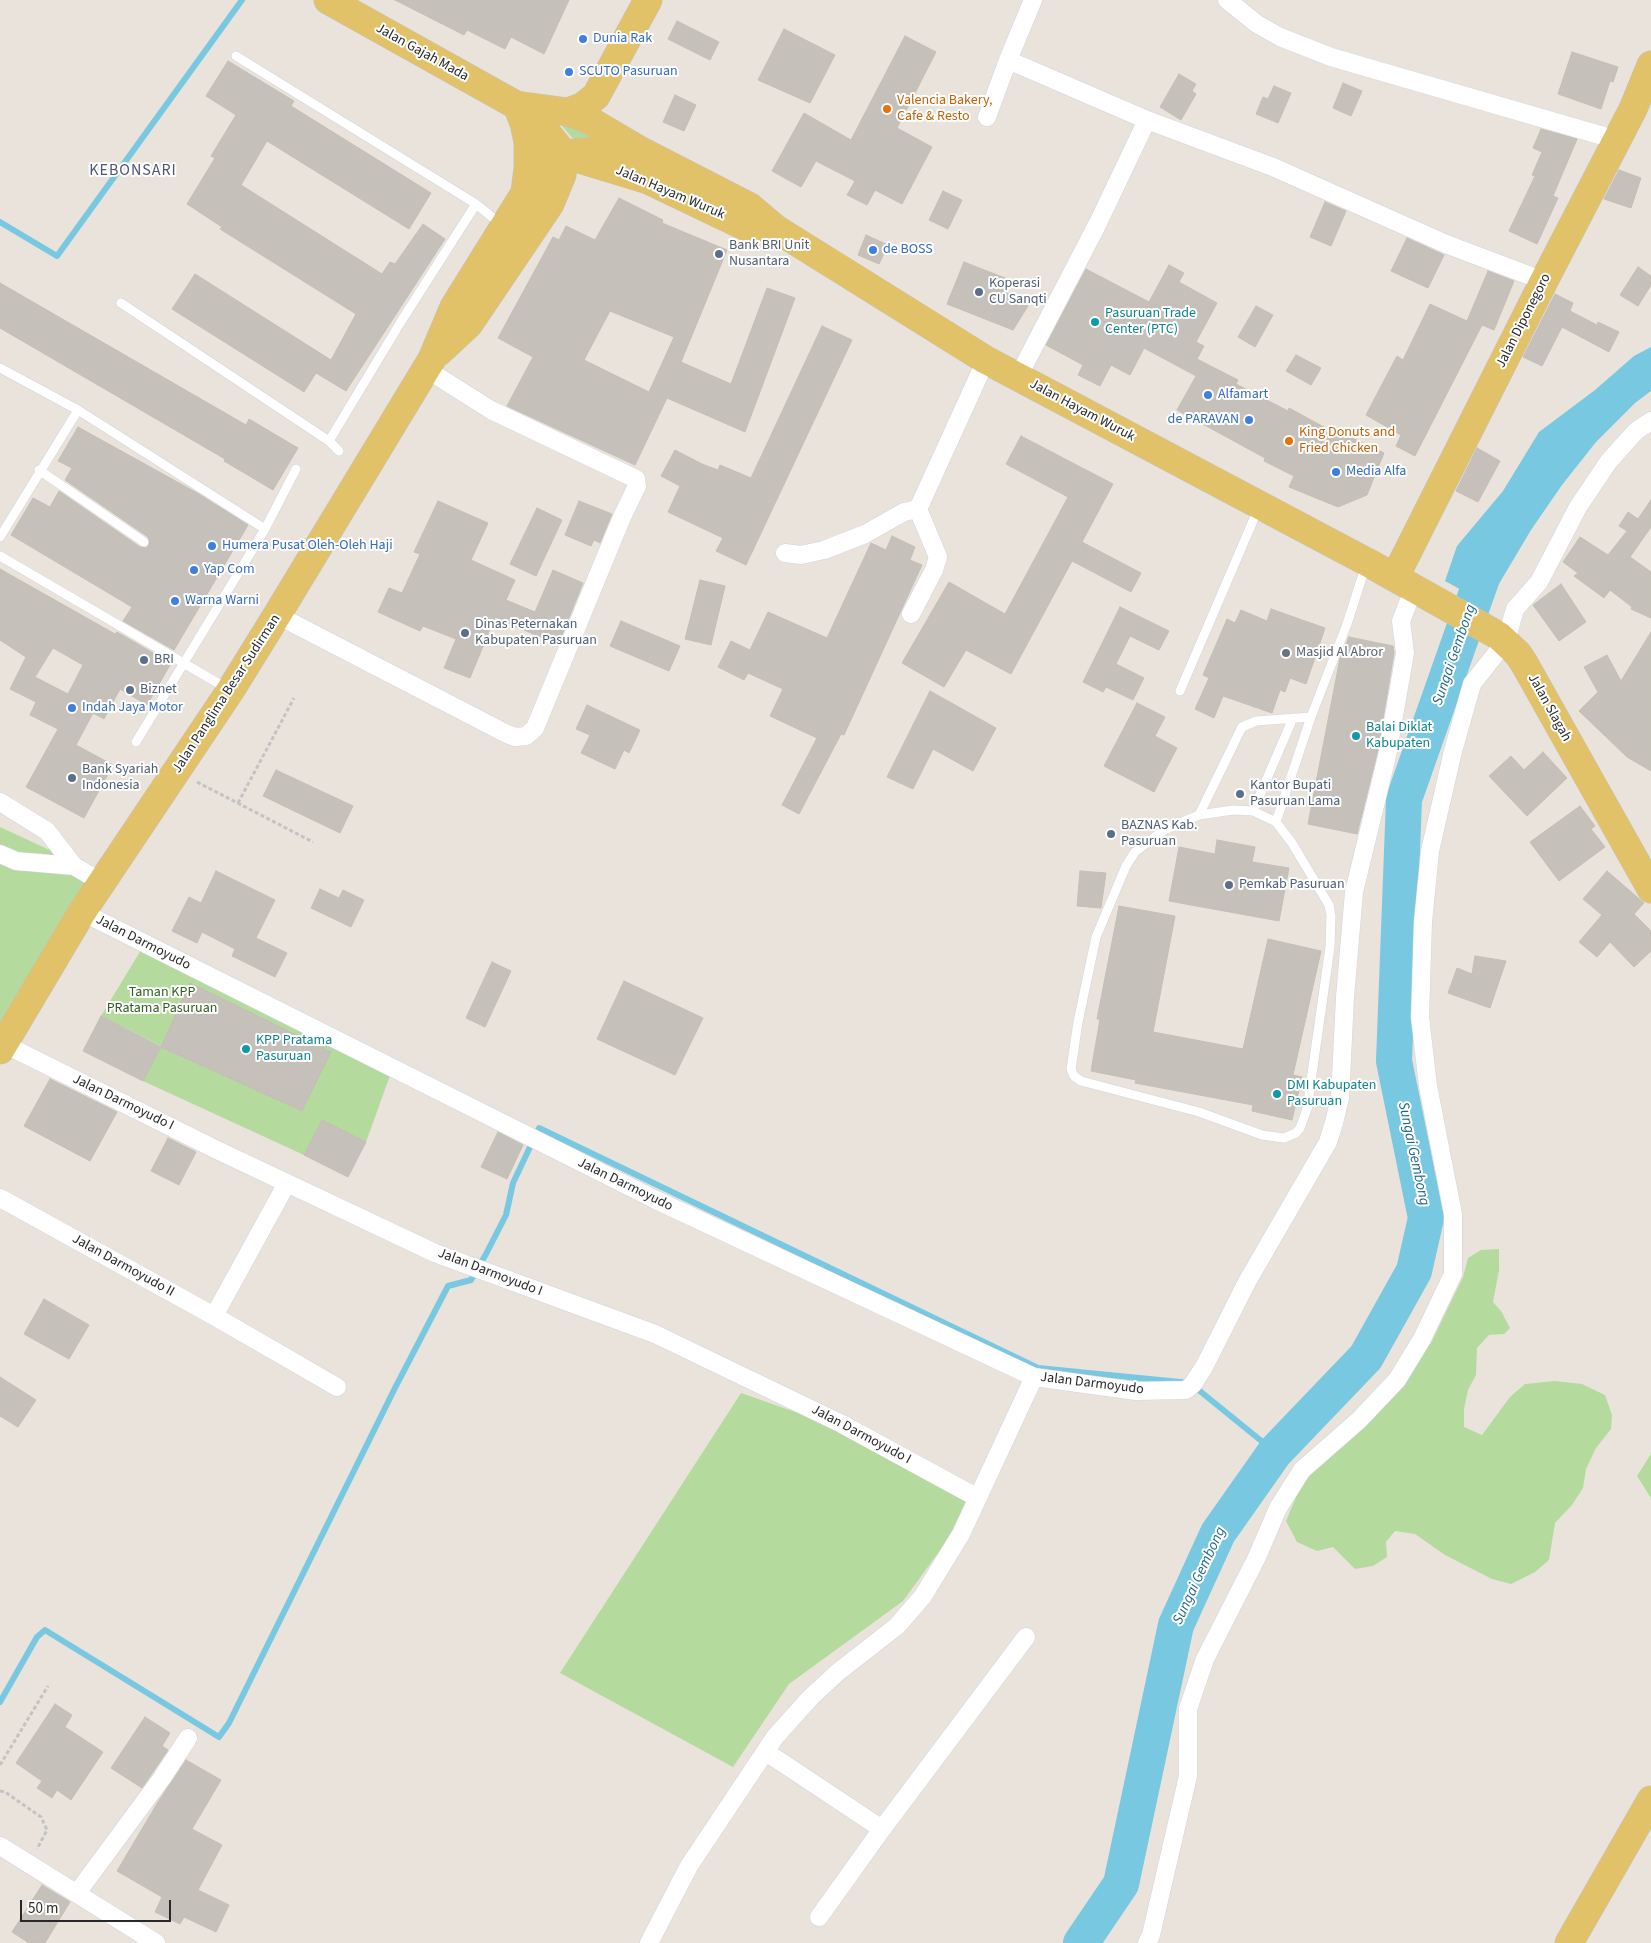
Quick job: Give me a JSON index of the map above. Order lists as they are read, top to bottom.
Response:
{
  "streets": {
    "main road": [
      "Jalan Gajah Mada",
      "Jalan Hayam Wuruk",
      "Jalan Diponegoro",
      "Jalan Panglima Besar Sudirman",
      "Jalan Slagah"
    ],
    "street": ["Jalan Darmoyudo", "Jalan Darmoyudo I", "Jalan Darmoyudo II"]
  },
  "crossings": [
    ["Jalan Hayam Wuruk", "Jalan Diponegoro"],
    ["Jalan Hayam Wuruk", "Jalan Panglima Besar Sudirman"],
    ["Jalan Hayam Wuruk", "Jalan Slagah"],
    ["Jalan Hayam Wuruk", "Jalan Darmoyudo"],
    ["Jalan Diponegoro", "Jalan Slagah"],
    ["Jalan Diponegoro", "Jalan Darmoyudo"],
    ["Jalan Panglima Besar Sudirman", "Jalan Darmoyudo"],
    ["Jalan Panglima Besar Sudirman", "Jalan Darmoyudo I"],
    ["Jalan Slagah", "Jalan Darmoyudo"]
  ],
  "districts": ["KEBONSARI"],
  "water": ["Sungai Gembong"],
  "parks": ["Taman KPP PRatama Pasuruan"],
  "places": [
    "Dunia Rak",
    "SCUTO Pasuruan",
    "Valencia Bakery, Cafe & Resto",
    "de BOSS",
    "Bank BRI Unit Nusantara",
    "Koperasi CU Sanqti",
    "Pasuruan Trade Center (PTC)",
    "Alfamart",
    "de PARAVAN",
    "King Donuts and Fried Chicken",
    "Media Alfa",
    "Humera Pusat Oleh-Oleh Haji",
    "Yap Com",
    "Warna Warni",
    "Dinas Peternakan Kabupaten Pasuruan",
    "Masjid Al Abror",
    "BRI",
    "Biznet",
    "Indah Jaya Motor",
    "Balai Diklat Kabupaten",
    "Bank Syariah Indonesia",
    "Kantor Bupati Pasuruan Lama",
    "BAZNAS Kab. Pasuruan",
    "Pemkab Pasuruan",
    "KPP Pratama Pasuruan",
    "DMI Kabupaten Pasuruan"
  ],
  "scale_bar": "50 m"
}
